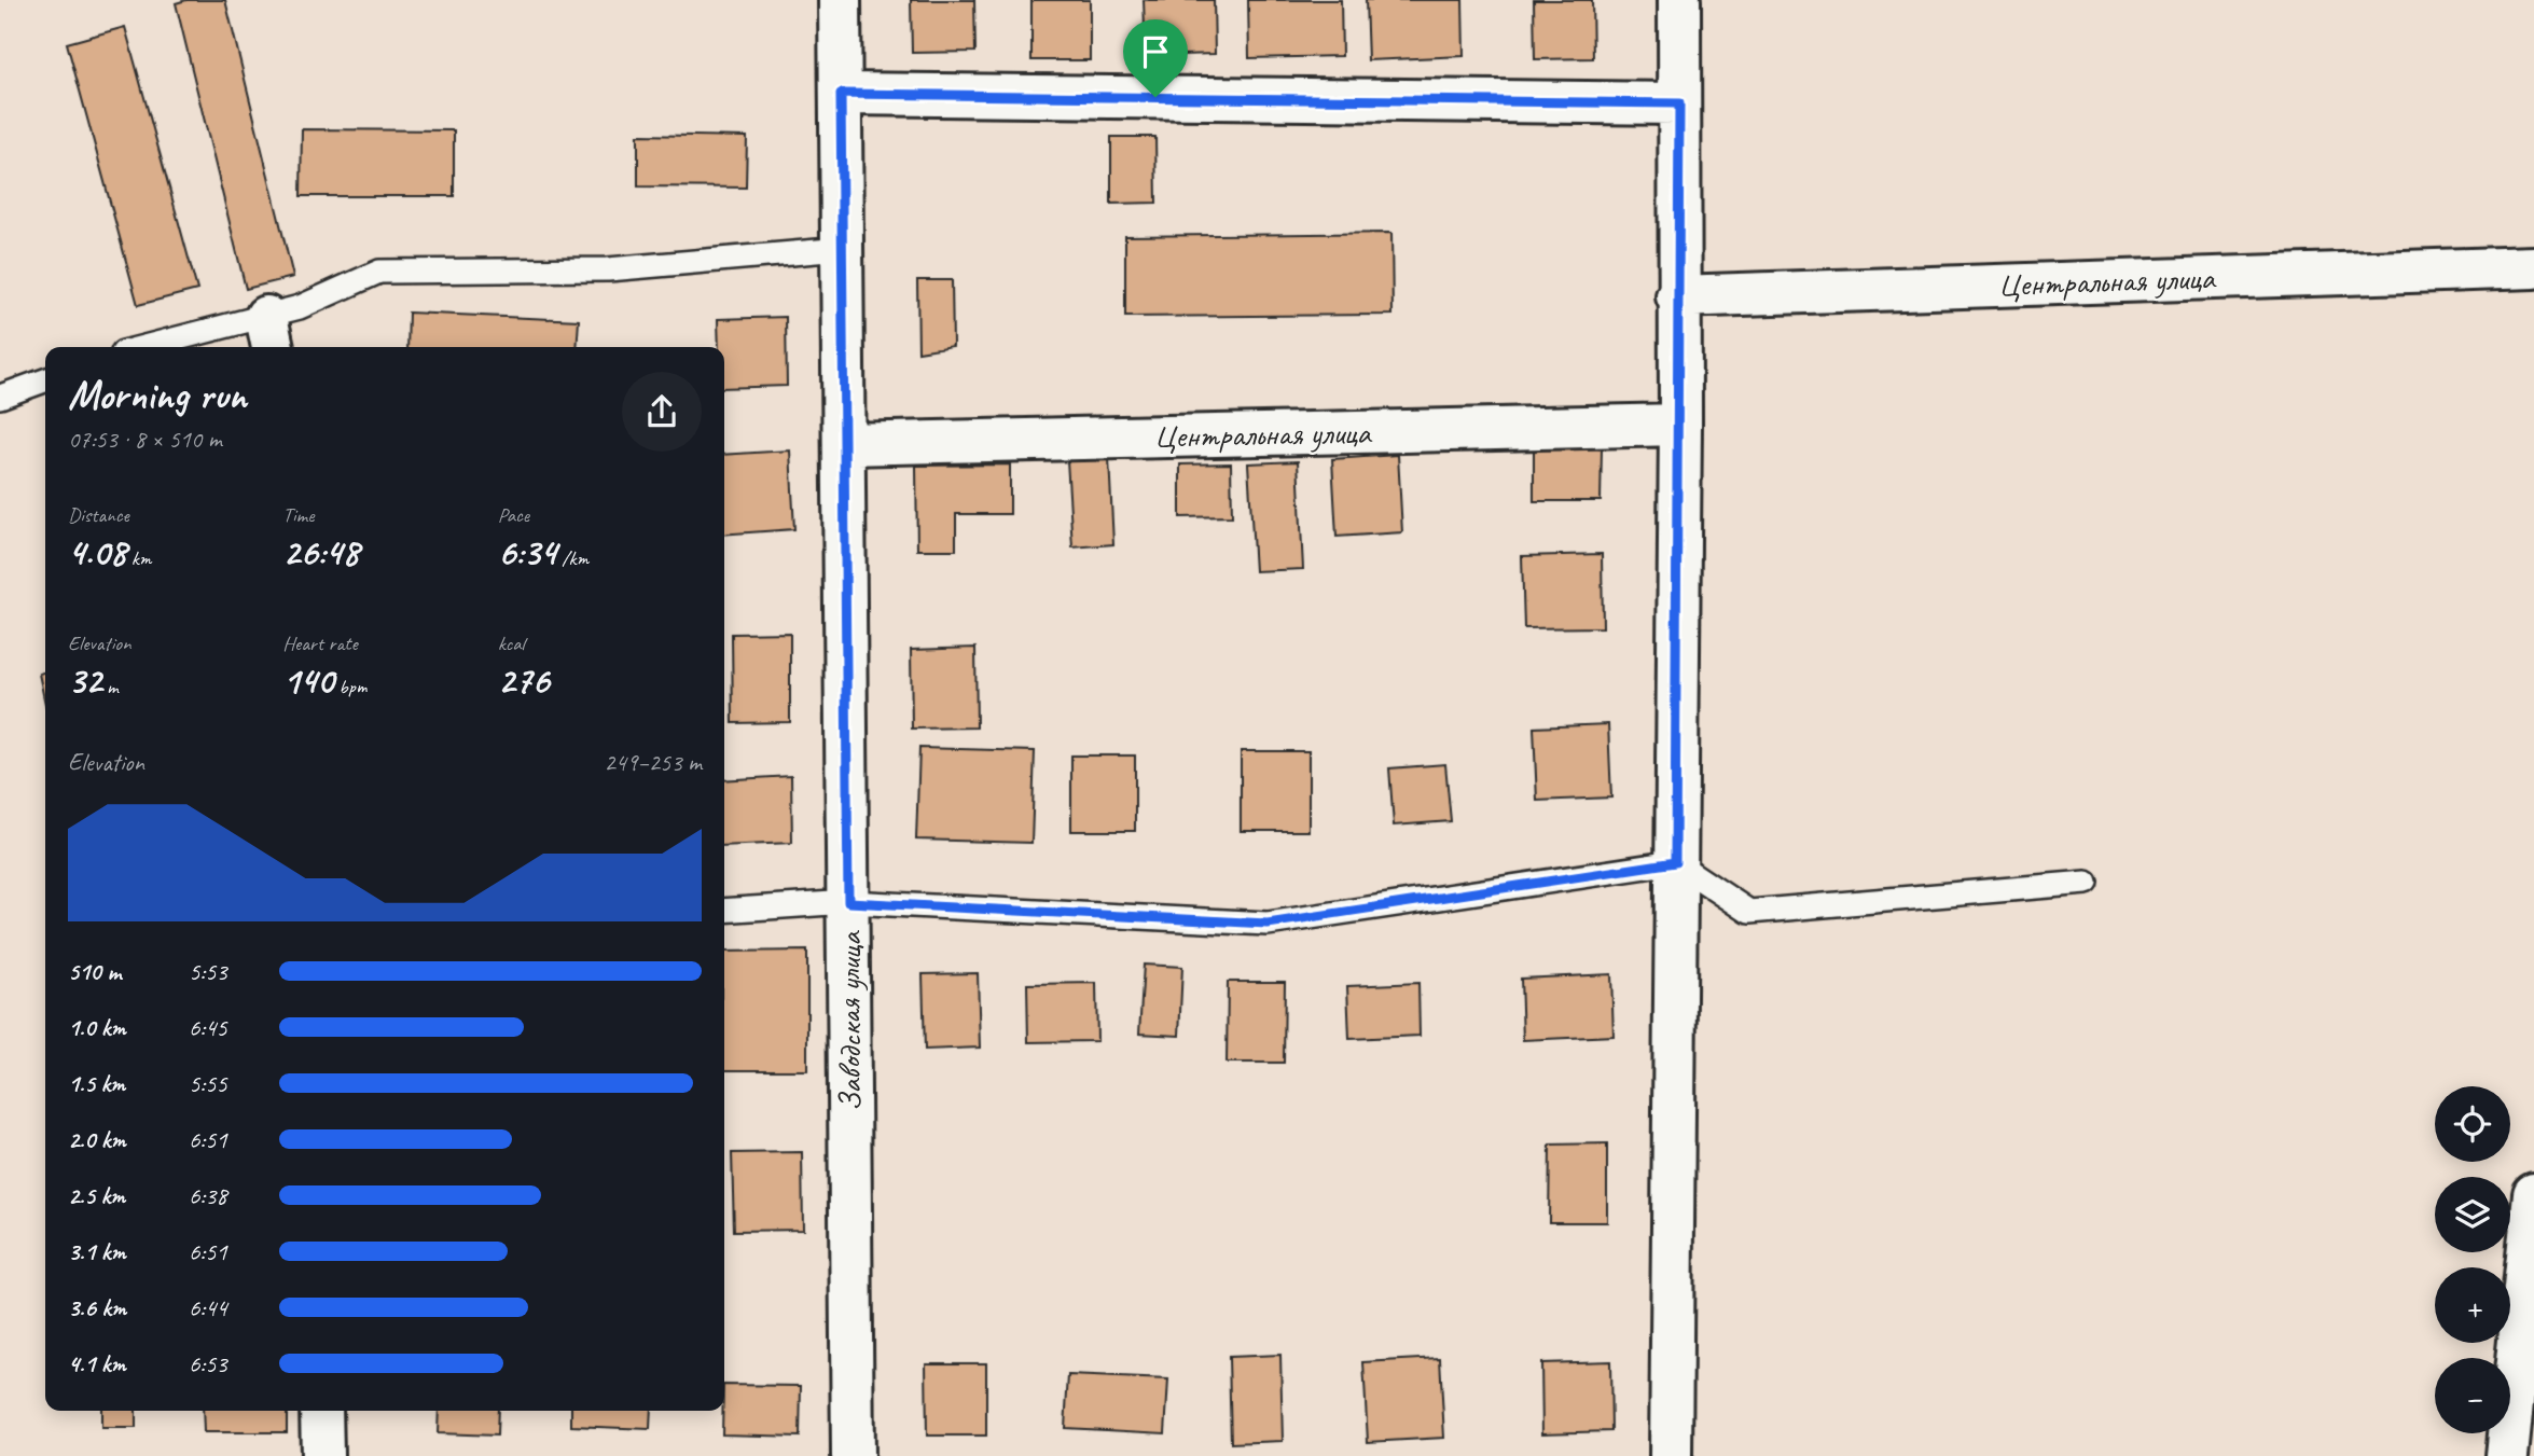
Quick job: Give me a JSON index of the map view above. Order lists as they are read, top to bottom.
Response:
{
  "streets": {
    "street": ["Центральная улица", "Заводская улица"]
  },
  "crossings": [
    ["Центральная улица", "Заводская улица"]
  ],
  "page": {
    "heading": ["Morning run", "07:53 · 8 × 510 m"],
    "stats": [
      ["Distance", "4.08 km"],
      ["Time", "26:48"],
      ["Pace", "6:34 /km"],
      ["Elevation", "32 m"],
      ["Heart rate", "140 bpm"],
      ["kcal", "276"]
    ],
    "chart": ["Elevation", "249–253 m"],
    "list": [
      {
        "name": "510 m",
        "note": "5:53"
      },
      {
        "name": "1.0 km",
        "note": "6:45"
      },
      {
        "name": "1.5 km",
        "note": "5:55"
      },
      {
        "name": "2.0 km",
        "note": "6:51"
      },
      {
        "name": "2.5 km",
        "note": "6:38"
      },
      {
        "name": "3.1 km",
        "note": "6:51"
      },
      {
        "name": "3.6 km",
        "note": "6:44"
      },
      {
        "name": "4.1 km",
        "note": "6:53"
      }
    ],
    "map_buttons": ["+", "−"]
  }
}
